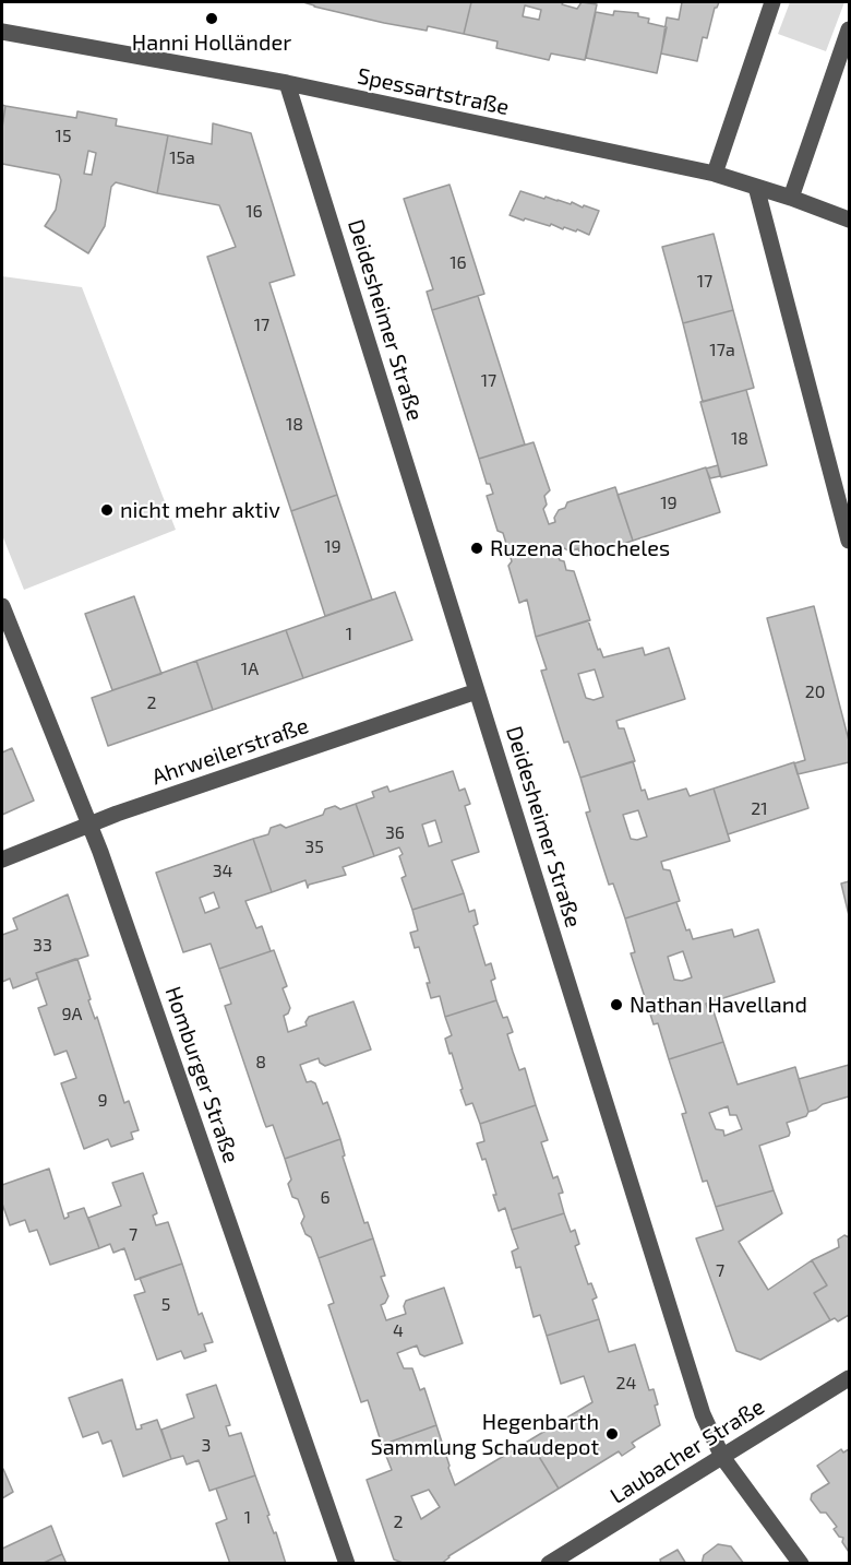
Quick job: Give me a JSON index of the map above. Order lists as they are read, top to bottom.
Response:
{
  "streets": {
    "street": [
      "Spessartstraße",
      "Deidesheimer Straße",
      "Ahrweilerstraße",
      "Homburger Straße",
      "Laubacher Straße"
    ]
  },
  "crossings": [
    ["Spessartstraße", "Deidesheimer Straße"],
    ["Deidesheimer Straße", "Ahrweilerstraße"],
    ["Deidesheimer Straße", "Laubacher Straße"],
    ["Ahrweilerstraße", "Homburger Straße"]
  ],
  "places": [
    "Hanni Holländer",
    "nicht mehr aktiv",
    "Ruzena Chocheles",
    "Nathan Havelland",
    "Hegenbarth Sammlung Schaudepot"
  ],
  "house_numbers": [
    "15",
    "15a",
    "16",
    "16",
    "17",
    "17",
    "17a",
    "17",
    "18",
    "18",
    "19",
    "19",
    "1",
    "1A",
    "20",
    "2",
    "21",
    "36",
    "35",
    "34",
    "33",
    "9A",
    "8",
    "9",
    "6",
    "7",
    "7",
    "5",
    "4",
    "24",
    "3",
    "1",
    "2"
  ]
}
